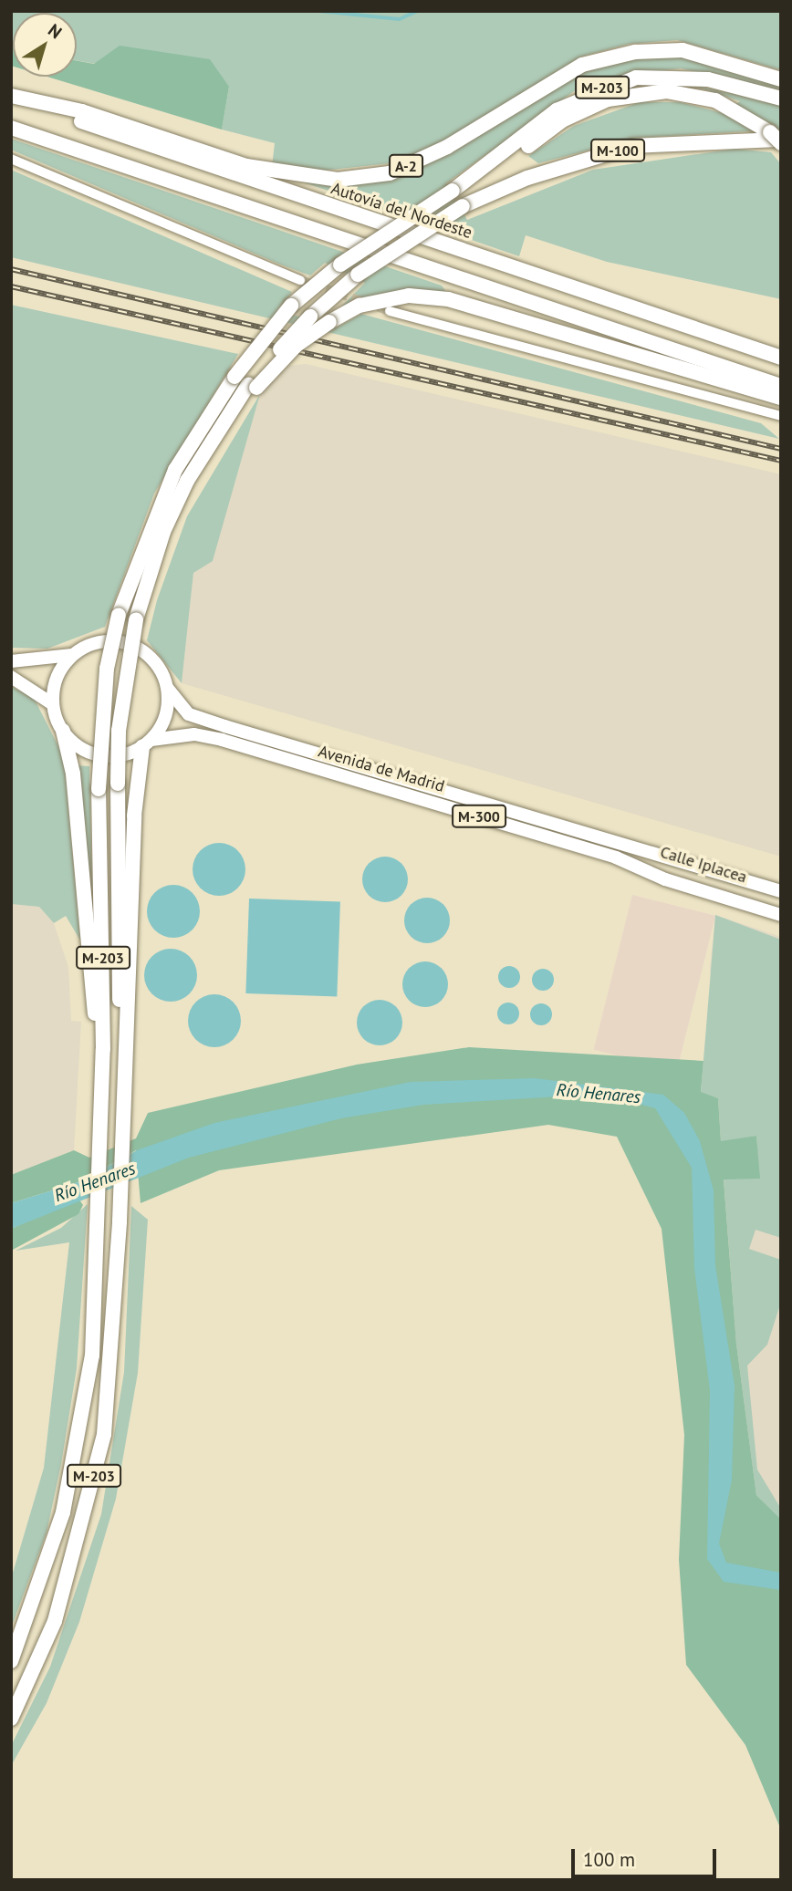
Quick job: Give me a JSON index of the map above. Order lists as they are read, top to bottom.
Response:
{
  "streets": {
    "highway": [
      "M-203",
      "M-100",
      "A-2",
      "Autovía del Nordeste"
    ],
    "main road": ["Avenida de Madrid", "M-300", "Calle Iplacea"]
  },
  "crossings": [
    ["M-203", "M-100"],
    ["M-203", "Avenida de Madrid"],
    ["M-203", "M-300"],
    ["A-2", "Autovía del Nordeste"],
    ["Avenida de Madrid", "M-300"],
    ["Avenida de Madrid", "Calle Iplacea"]
  ],
  "water": ["Río Henares"],
  "scale_bar": "100 m",
  "north": "top right"
}
